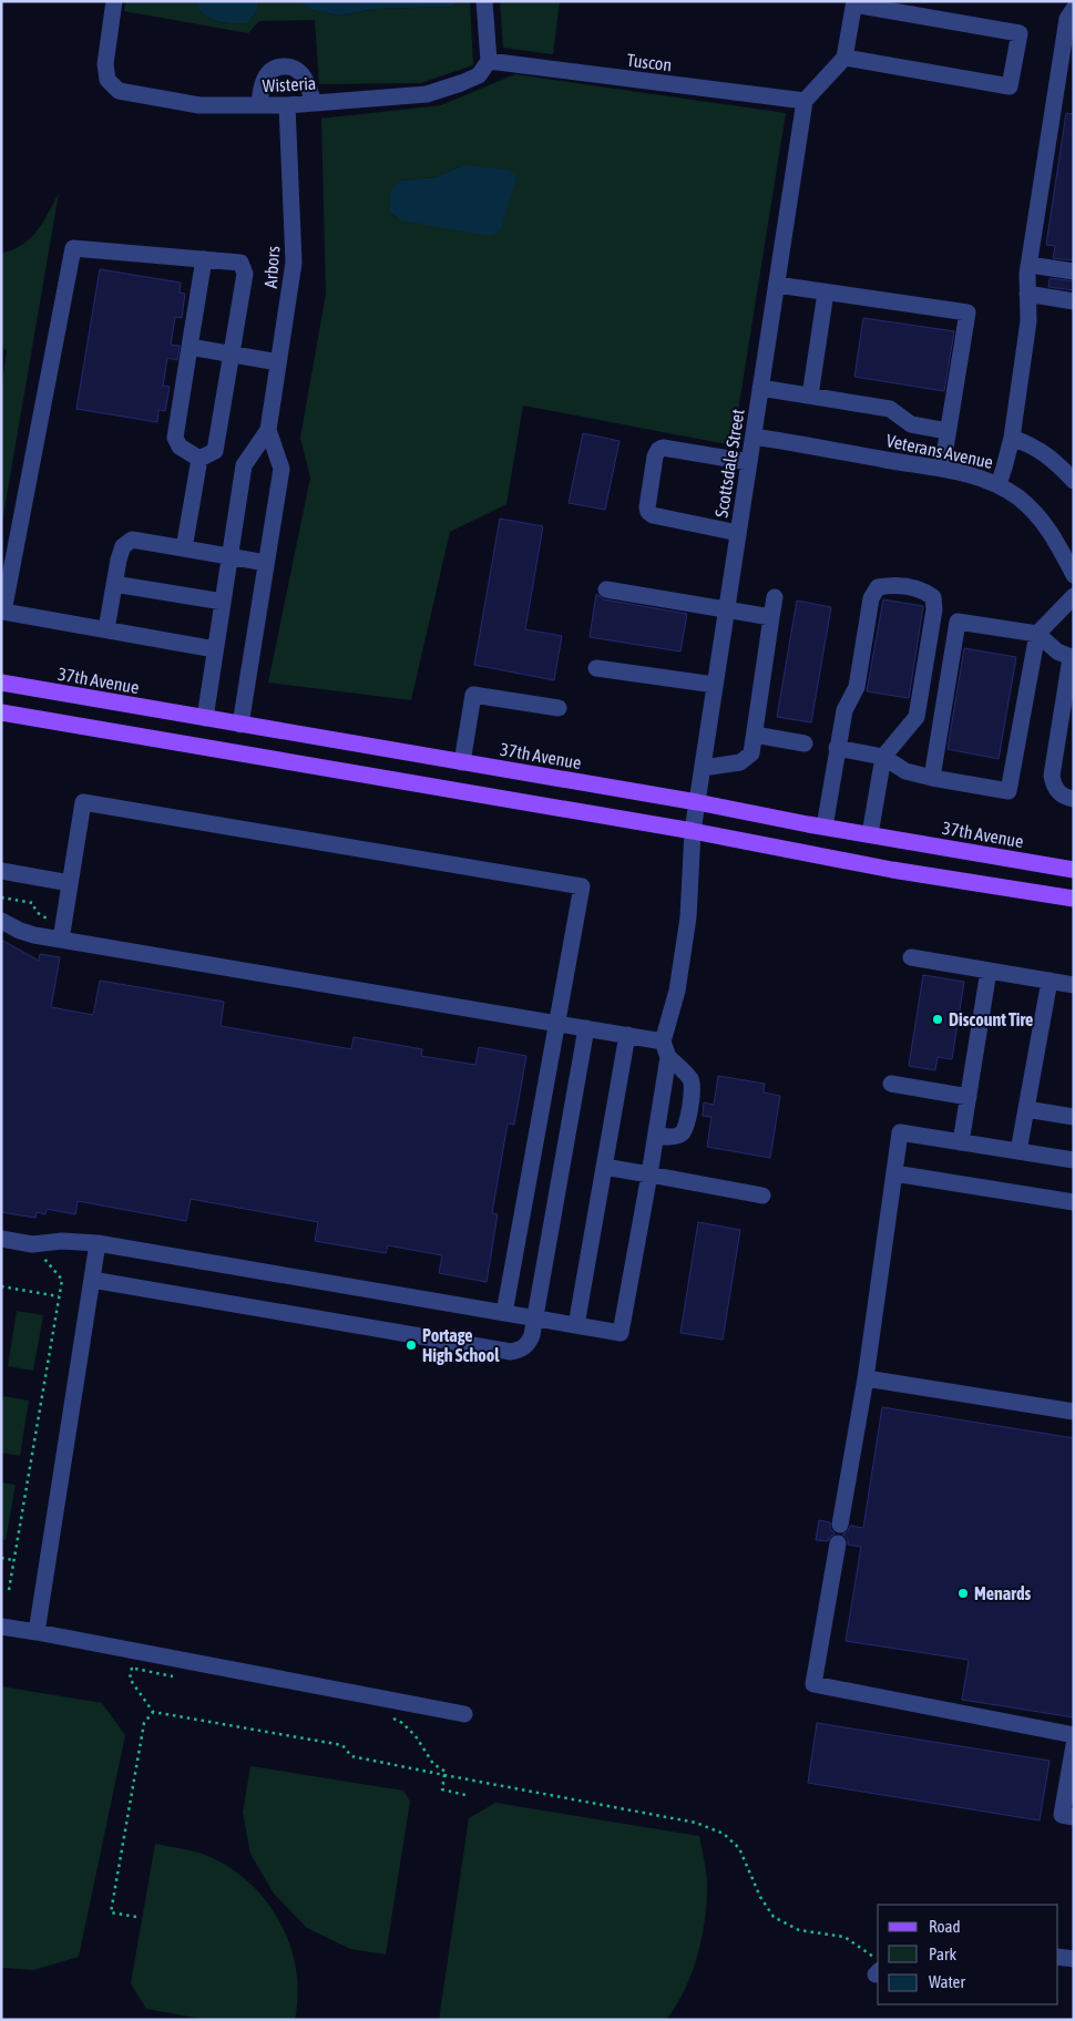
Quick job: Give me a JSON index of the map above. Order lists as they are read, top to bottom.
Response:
{
  "streets": {
    "main road": ["37th Avenue"],
    "street": [
      "Tuscon",
      "Wisteria",
      "Arbors",
      "Veterans Avenue",
      "Scottsdale Street"
    ]
  },
  "crossings": [
    ["Tuscon", "Wisteria"],
    ["Tuscon", "Scottsdale Street"],
    ["Wisteria", "Arbors"],
    ["Arbors", "37th Avenue"],
    ["Veterans Avenue", "Scottsdale Street"],
    ["Scottsdale Street", "37th Avenue"]
  ],
  "places": ["Discount Tire", "Portage High School", "Menards"],
  "legend": ["Road", "Park", "Water"]
}
